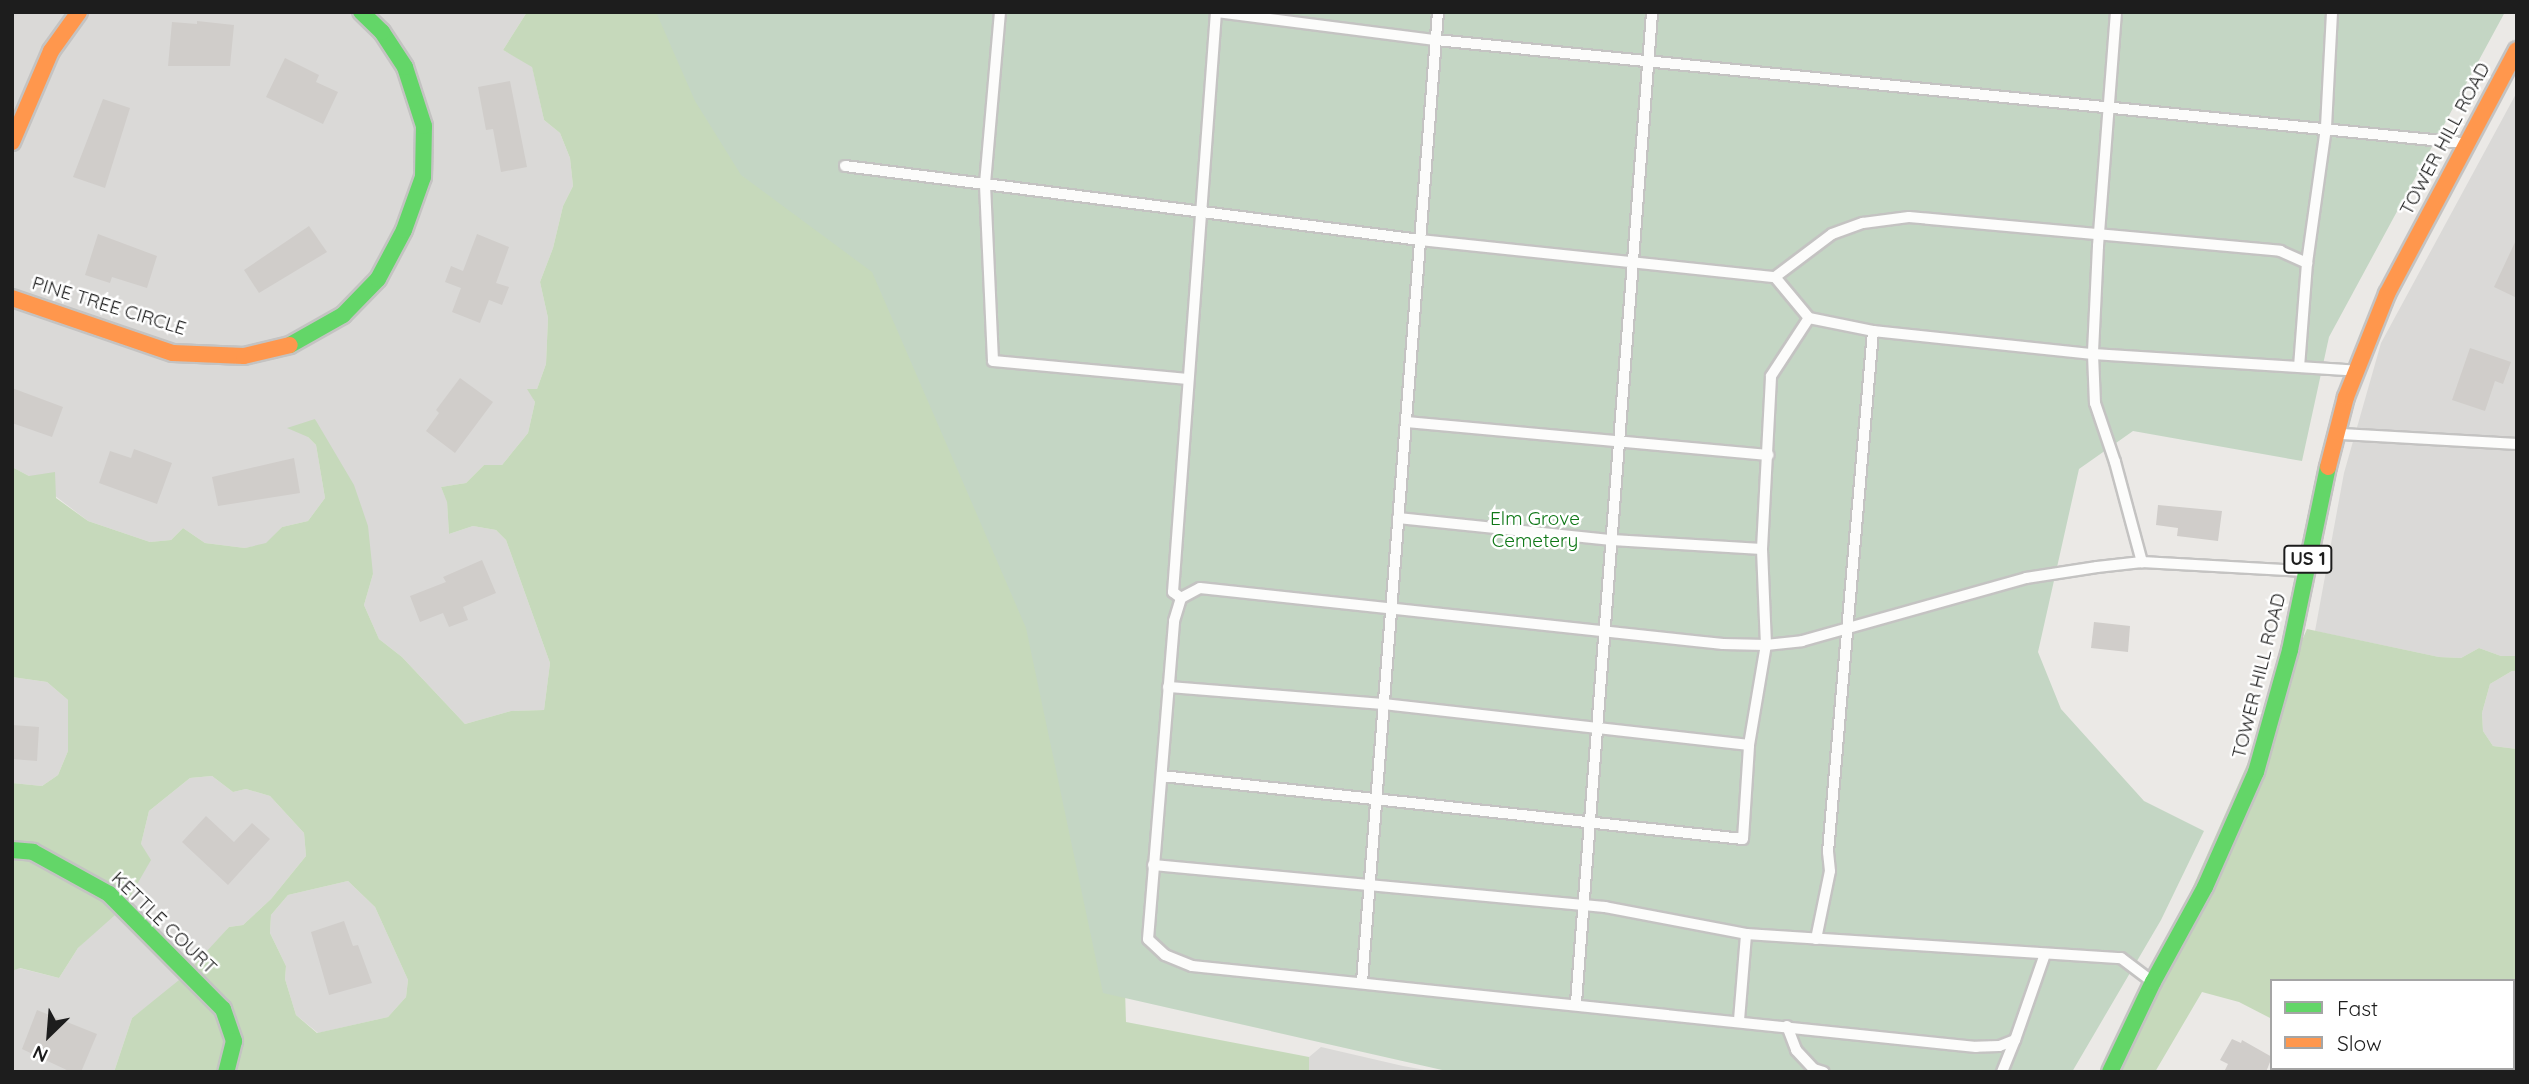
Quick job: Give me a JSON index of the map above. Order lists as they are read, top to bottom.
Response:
{
  "streets": {
    "street": [
      "TOWER HILL ROAD",
      "PINE TREE CIRCLE",
      "US 1",
      "KETTLE COURT"
    ]
  },
  "parks": ["Elm Grove Cemetery"],
  "legend": ["Fast", "Slow"],
  "north": "bottom left"
}
